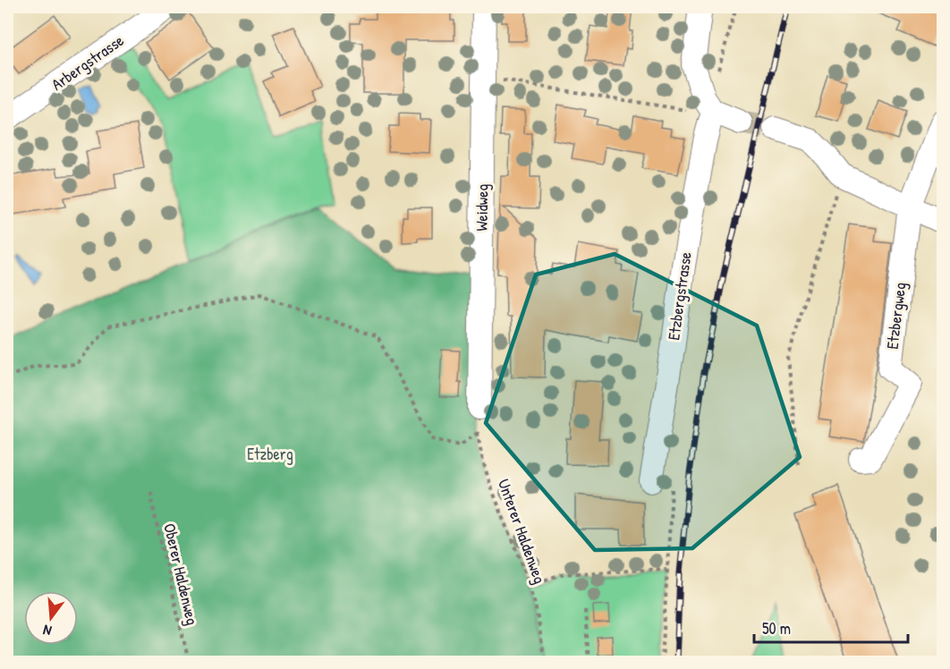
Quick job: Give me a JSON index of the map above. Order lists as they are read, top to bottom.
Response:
{
  "streets": {
    "street": [
      "Arbergstrasse",
      "Weidweg",
      "Etzbergstrasse",
      "Etzbergweg"
    ],
    "path": ["Unterer Haldenweg", "Oberer Haldenweg"]
  },
  "crossings": [
    ["Weidweg", "Unterer Haldenweg"]
  ],
  "parks": ["Etzberg"],
  "scale_bar": "50 m",
  "north": "bottom"
}
